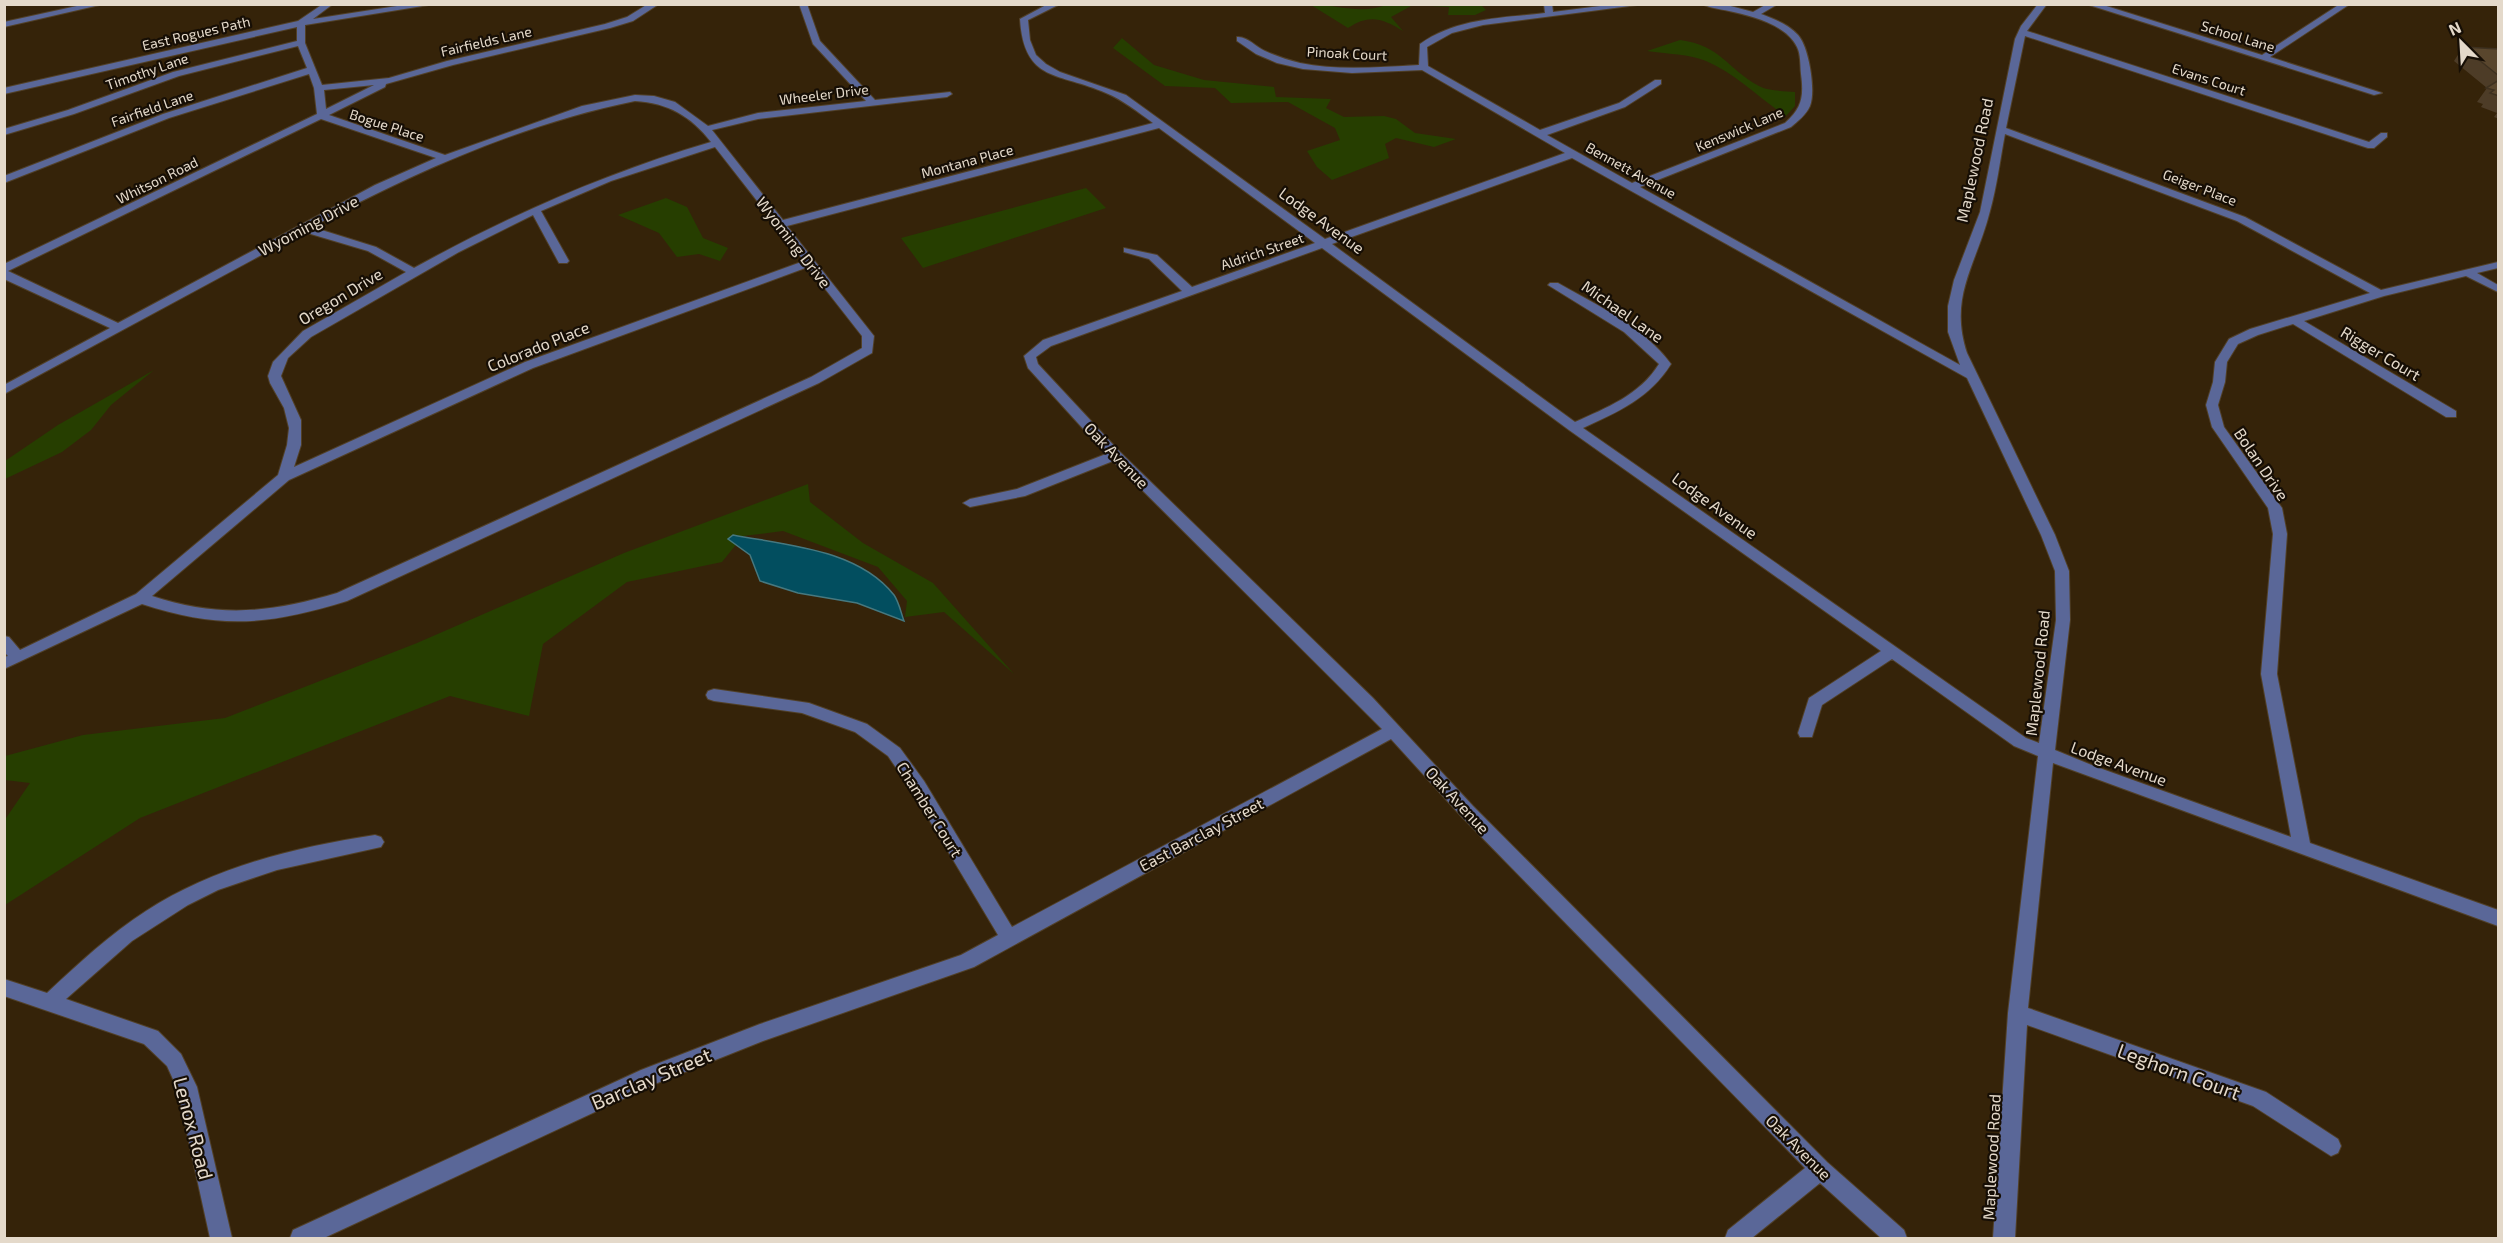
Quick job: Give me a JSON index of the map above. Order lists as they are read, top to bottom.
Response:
{
  "streets": {
    "street": [
      "East Rogues Path",
      "School Lane",
      "Fairfields Lane",
      "Pinoak Court",
      "Timothy Lane",
      "Evans Court",
      "Wheeler Drive",
      "Fairfield Lane",
      "Bogue Place",
      "Kenswick Lane",
      "Maplewood Road",
      "Montana Place",
      "Bennett Avenue",
      "Whitson Road",
      "Geiger Place",
      "Lodge Avenue",
      "Wyoming Drive",
      "Aldrich Street",
      "Oregon Drive",
      "Michael Lane",
      "Colorado Place",
      "Rigger Court",
      "Oak Avenue",
      "Bolan Drive",
      "Chamber Court",
      "East Barclay Street",
      "Leghorn Court",
      "Barclay Street",
      "Lenox Road"
    ]
  },
  "crossings": [
    ["Fairfields Lane", "Whitson Road"],
    ["Pinoak Court", "Bennett Avenue"],
    ["Evans Court", "Maplewood Road"],
    ["Wheeler Drive", "Wyoming Drive"],
    ["Bogue Place", "Whitson Road"],
    ["Bogue Place", "Wyoming Drive"],
    ["Kenswick Lane", "Bennett Avenue"],
    ["Maplewood Road", "Bennett Avenue"],
    ["Maplewood Road", "Geiger Place"],
    ["Maplewood Road", "Lodge Avenue"],
    ["Maplewood Road", "Leghorn Court"],
    ["Montana Place", "Lodge Avenue"],
    ["Montana Place", "Wyoming Drive"],
    ["Bennett Avenue", "Aldrich Street"],
    ["Geiger Place", "Bolan Drive"],
    ["Lodge Avenue", "Aldrich Street"],
    ["Lodge Avenue", "Michael Lane"],
    ["Lodge Avenue", "Bolan Drive"],
    ["Wyoming Drive", "Oregon Drive"],
    ["Wyoming Drive", "Colorado Place"],
    ["Aldrich Street", "Oak Avenue"],
    ["Oregon Drive", "Colorado Place"],
    ["Rigger Court", "Bolan Drive"],
    ["Oak Avenue", "East Barclay Street"],
    ["Chamber Court", "East Barclay Street"],
    ["Chamber Court", "Barclay Street"],
    ["East Barclay Street", "Barclay Street"]
  ],
  "north": "top left"
}
